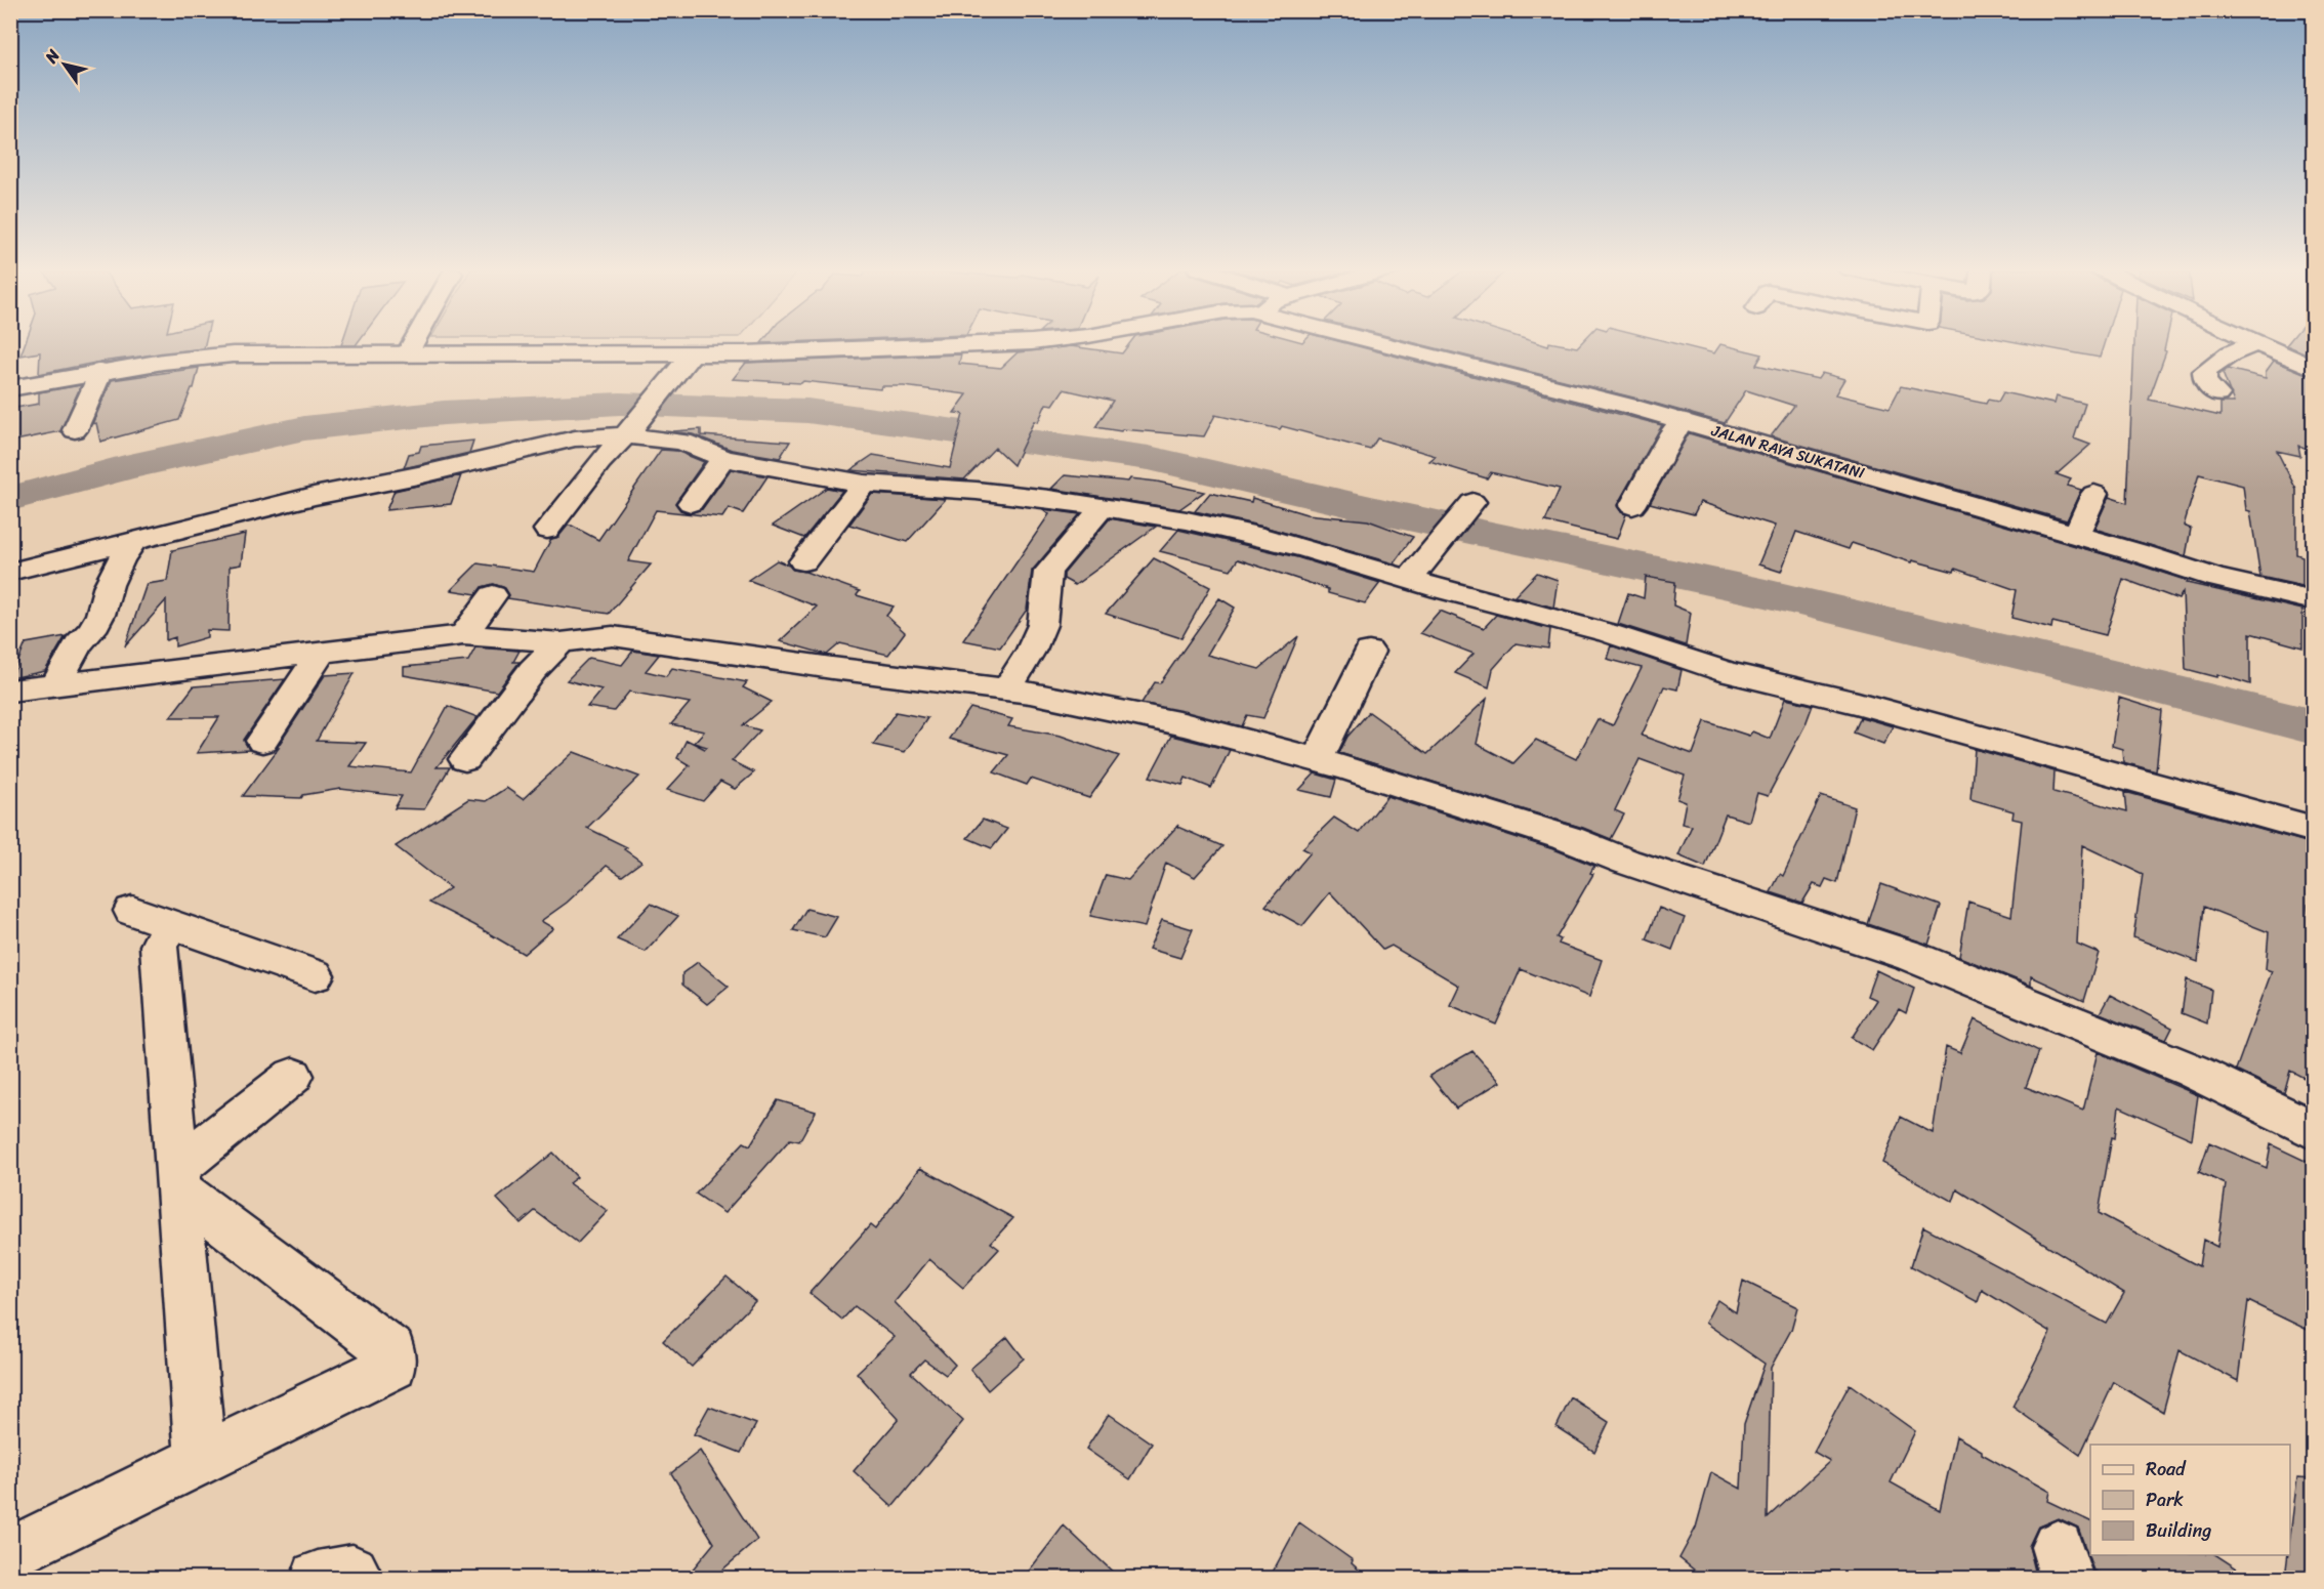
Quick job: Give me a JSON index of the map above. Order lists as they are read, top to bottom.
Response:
{
  "streets": {
    "street": ["JALAN RAYA SUKATANI"]
  },
  "legend": ["Road", "Park", "Building"],
  "north": "top left"
}
